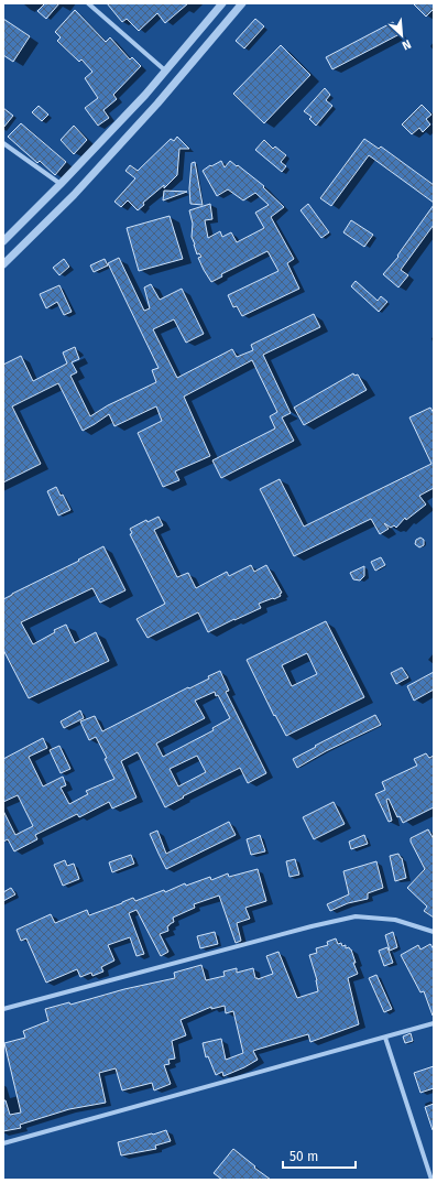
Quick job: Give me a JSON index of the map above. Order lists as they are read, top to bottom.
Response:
{
  "scale_bar": "50 m",
  "north": "bottom right"
}
